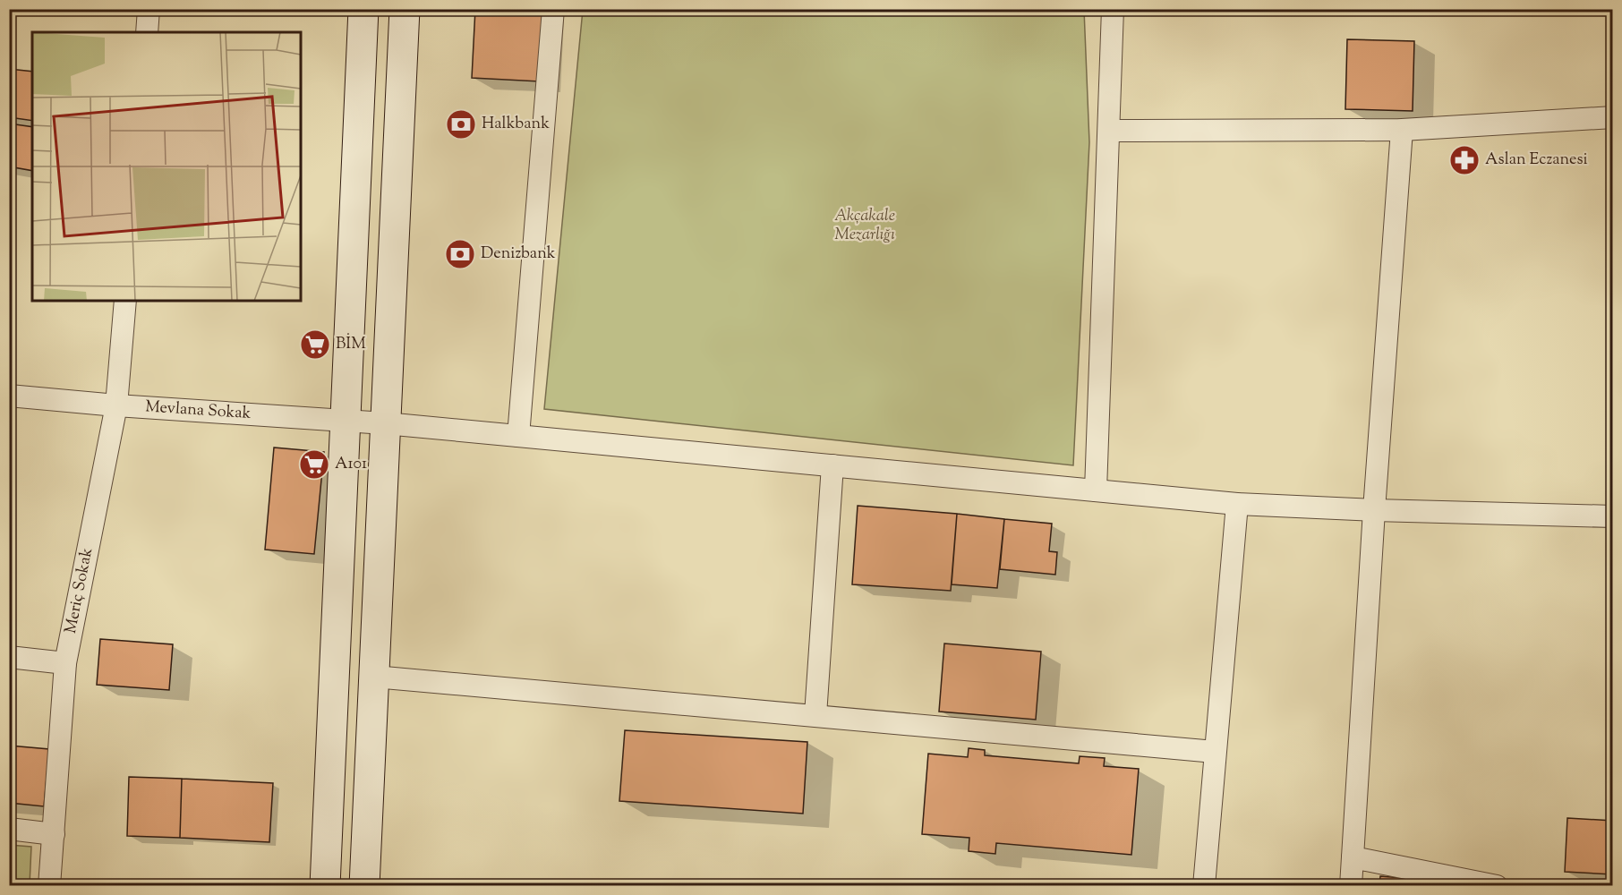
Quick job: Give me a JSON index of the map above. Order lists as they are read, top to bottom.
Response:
{
  "streets": {
    "street": ["Mevlana Sokak", "Meriç Sokak"]
  },
  "crossings": [
    ["Mevlana Sokak", "Meriç Sokak"]
  ],
  "parks": ["Akçakale Mezarlığı"],
  "places": {
    "bank": ["Halkbank", "Denizbank"],
    "pharmacy": ["Aslan Eczanesi"],
    "supermarket": ["BİM", "A101"]
  }
}
